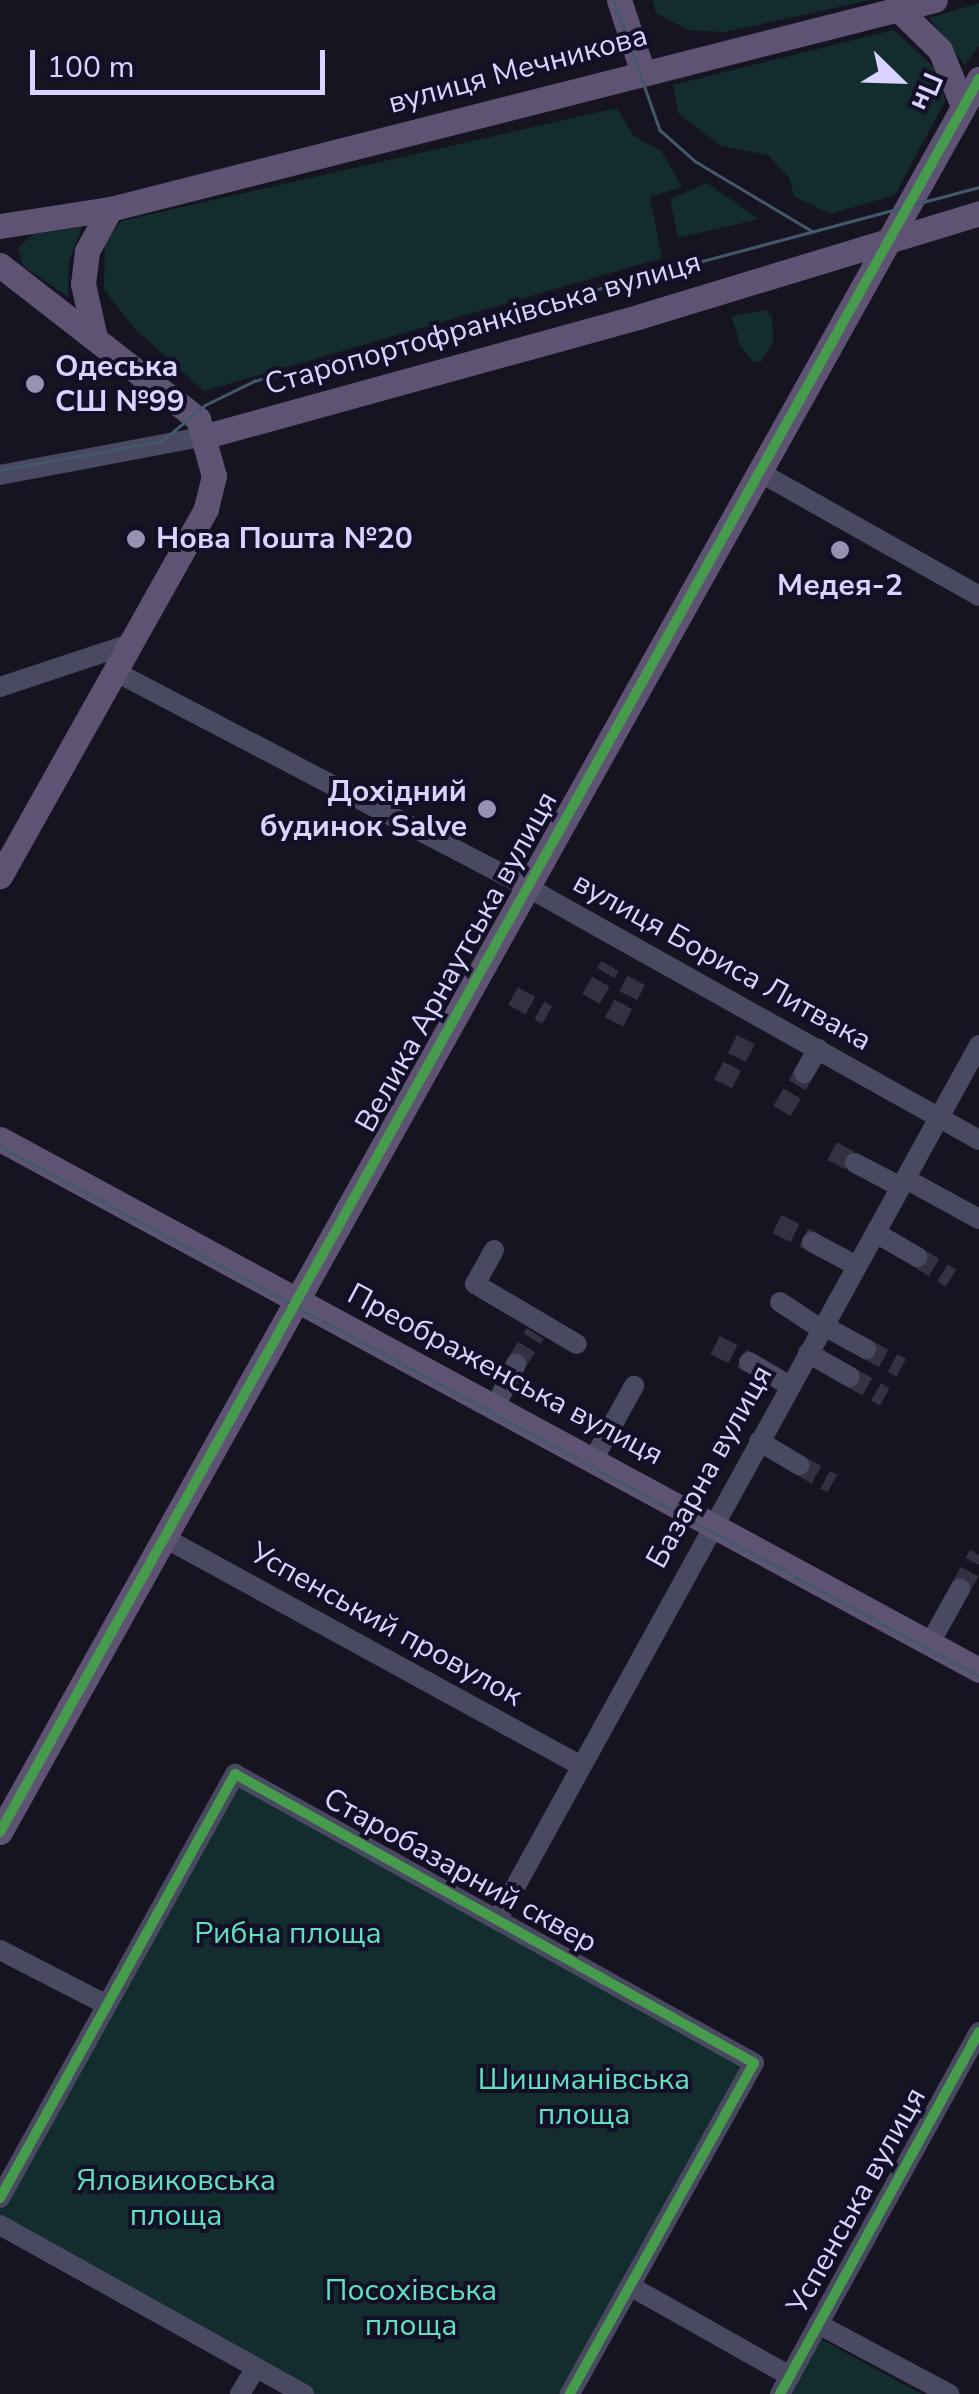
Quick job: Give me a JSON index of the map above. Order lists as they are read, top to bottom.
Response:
{
  "streets": {
    "main road": [
      "вулиця Мечникова",
      "Старопортофранківська вулиця",
      "Велика Арнаутська вулиця",
      "Преображенська вулиця"
    ],
    "street": [
      "вулиця Бориса Литвака",
      "Базарна вулиця",
      "Успенський провулок",
      "Старобазарний сквер",
      "Успенська вулиця"
    ]
  },
  "crossings": [
    ["Старопортофранківська вулиця", "Велика Арнаутська вулиця"],
    ["Велика Арнаутська вулиця", "вулиця Бориса Литвака"],
    ["Велика Арнаутська вулиця", "Преображенська вулиця"],
    ["Велика Арнаутська вулиця", "Успенський провулок"],
    ["вулиця Бориса Литвака", "Базарна вулиця"],
    ["Преображенська вулиця", "Базарна вулиця"],
    ["Базарна вулиця", "Успенський провулок"],
    ["Базарна вулиця", "Старобазарний сквер"]
  ],
  "parks": [
    "Рибна площа",
    "Шишманівська площа",
    "Яловиковська площа",
    "Посохівська площа"
  ],
  "places": [
    "Одеська СШ №99",
    "Нова Пошта №20",
    "Медея-2",
    "Дохідний будинок Salve"
  ],
  "scale_bar": "100 m",
  "north": "bottom right"
}
